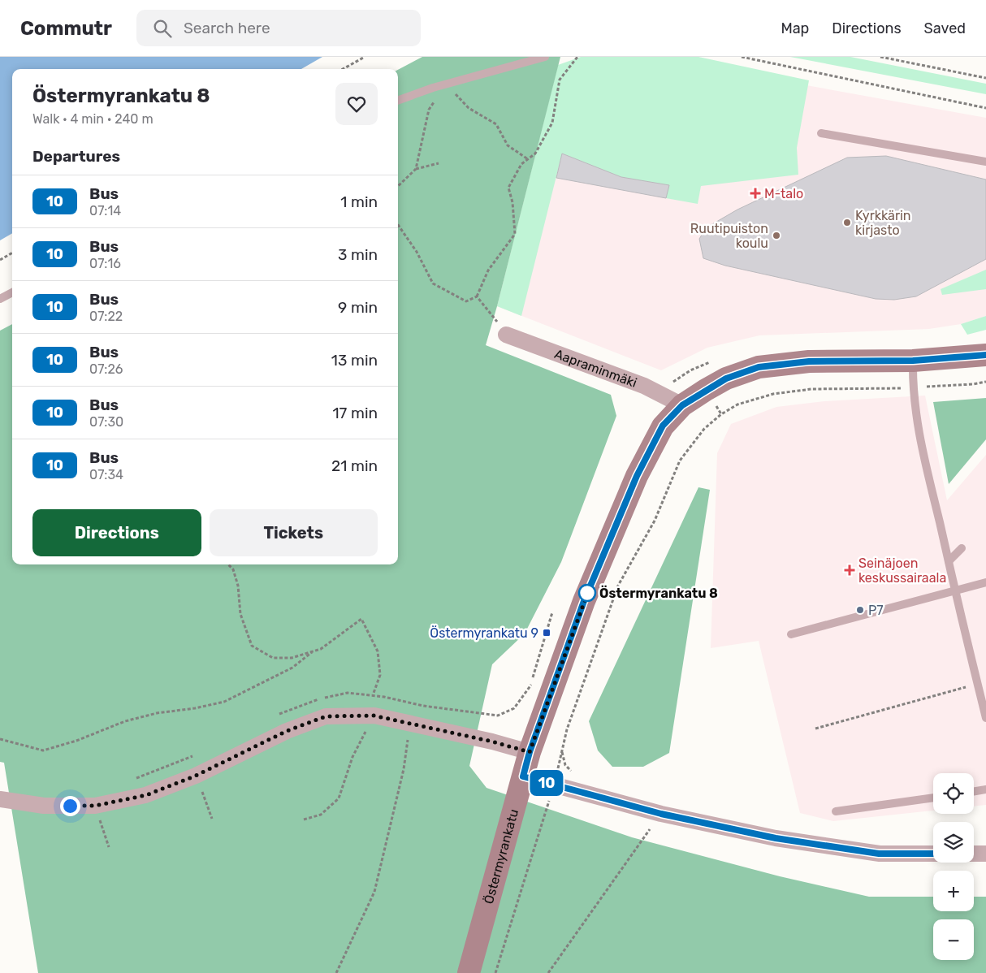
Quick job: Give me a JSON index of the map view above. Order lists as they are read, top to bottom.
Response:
{
  "streets": {
    "street": ["Aapraminmäki", "Östermyrankatu"]
  },
  "crossings": [
    ["Aapraminmäki", "Östermyrankatu"]
  ],
  "places": {
    "health": ["M-talo", "Seinäjoen keskussairaala"],
    "other": [
      "Kyrkkärin kirjasto",
      "Ruutipuiston koulu",
      "Östermyrankatu 8",
      "P7"
    ],
    "transit": ["Östermyrankatu 9"]
  },
  "lines": ["bus line 10"],
  "page": {
    "header": "Commutr",
    "search": "Search here",
    "nav": ["Map", "Directions", "Saved"],
    "on_map": "10",
    "heading": [
      ["Östermyrankatu 8", "Walk · 4 min · 240 m"],
      "Departures"
    ],
    "list": [
      {
        "mark": "10",
        "name": "Bus",
        "note": "07:14",
        "value": "1 min"
      },
      {
        "mark": "10",
        "name": "Bus",
        "note": "07:16",
        "value": "3 min"
      },
      {
        "mark": "10",
        "name": "Bus",
        "note": "07:22",
        "value": "9 min"
      },
      {
        "mark": "10",
        "name": "Bus",
        "note": "07:26",
        "value": "13 min"
      },
      {
        "mark": "10",
        "name": "Bus",
        "note": "07:30",
        "value": "17 min"
      },
      {
        "mark": "10",
        "name": "Bus",
        "note": "07:34",
        "value": "21 min"
      }
    ],
    "buttons": ["Directions", "Tickets"],
    "map_buttons": ["+", "−"]
  }
}
